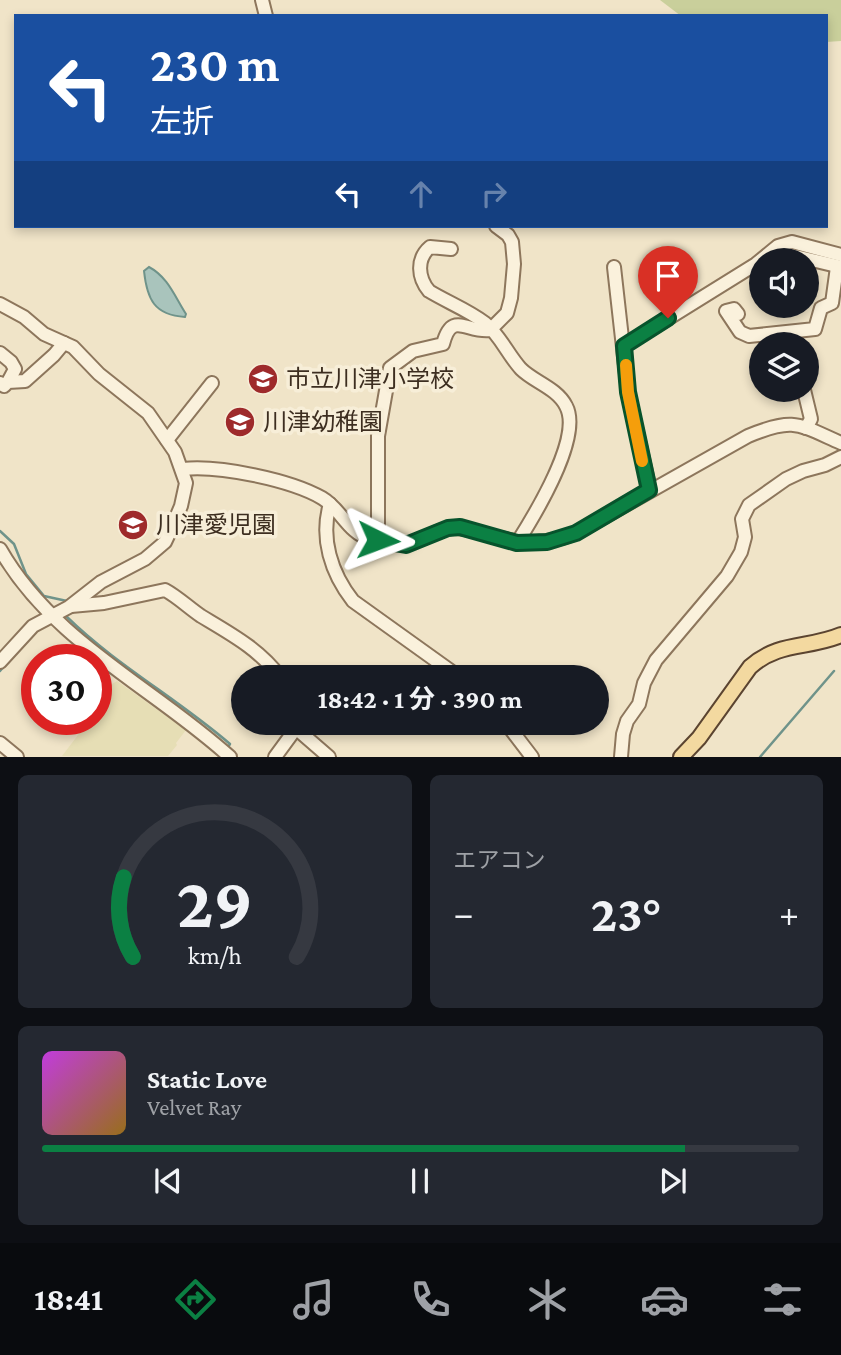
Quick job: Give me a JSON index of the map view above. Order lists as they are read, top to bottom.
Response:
{
  "places": {
    "school or university": ["市立川津小学校", "川津幼稚園", "川津愛児園"]
  },
  "page": {
    "turn": ["230 m", "左折"],
    "limit": "30",
    "trip": "18:42 · 1 分 · 390 m",
    "tile": "エアコン",
    "heat": ["−", "23°", "+"],
    "song": ["Static Love", "Velvet Ray"],
    "tabs": "18:41",
    "gauge": ["29", "km/h"]
  }
}
